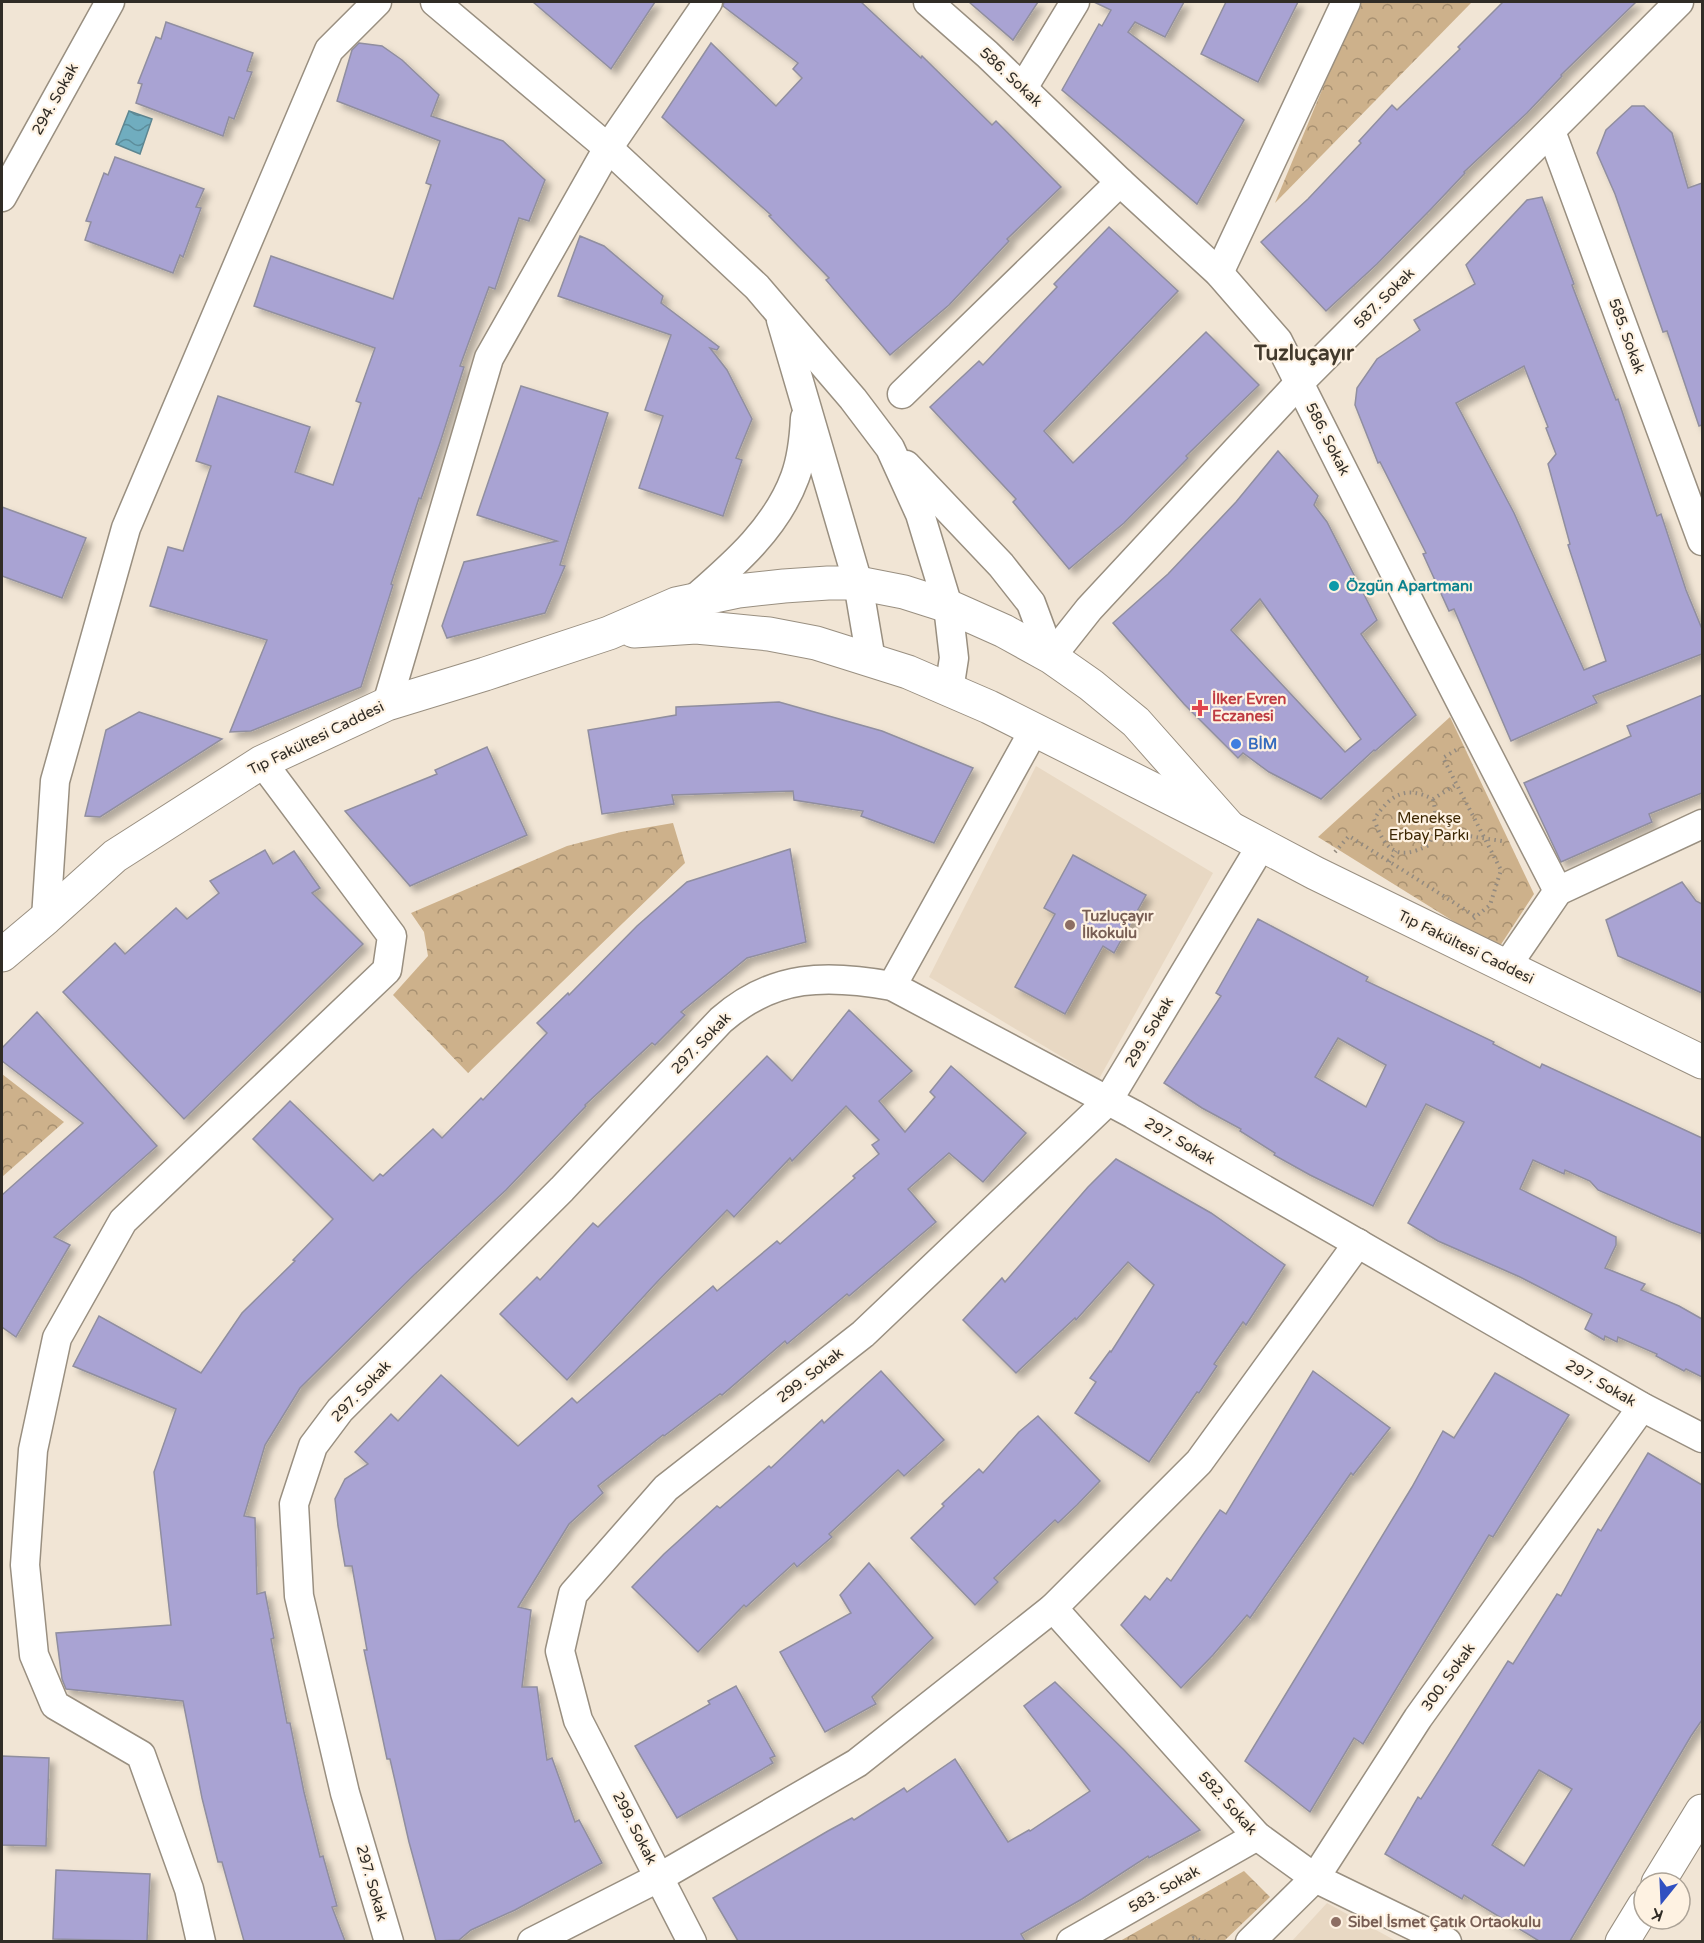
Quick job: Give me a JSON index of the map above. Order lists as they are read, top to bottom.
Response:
{
  "streets": {
    "main road": ["Tıp Fakültesi Caddesi"],
    "street": [
      "586. Sokak",
      "294. Sokak",
      "587. Sokak",
      "585. Sokak",
      "299. Sokak",
      "297. Sokak",
      "300. Sokak",
      "582. Sokak",
      "583. Sokak"
    ]
  },
  "crossings": [
    ["586. Sokak", "587. Sokak"],
    ["587. Sokak", "585. Sokak"],
    ["Tıp Fakültesi Caddesi", "299. Sokak"],
    ["299. Sokak", "297. Sokak"],
    ["297. Sokak", "300. Sokak"],
    ["300. Sokak", "582. Sokak"],
    ["582. Sokak", "583. Sokak"]
  ],
  "districts": ["Tuzluçayır"],
  "parks": ["Menekşe Erbay Parkı"],
  "places": {
    "other": [
      "Özgün Apartmanı",
      "BİM",
      "Tuzluçayır İlkokulu",
      "Sibel İsmet Çatık Ortaokulu"
    ],
    "health": ["İlker Evren Eczanesi"]
  },
  "north": "bottom"
}
